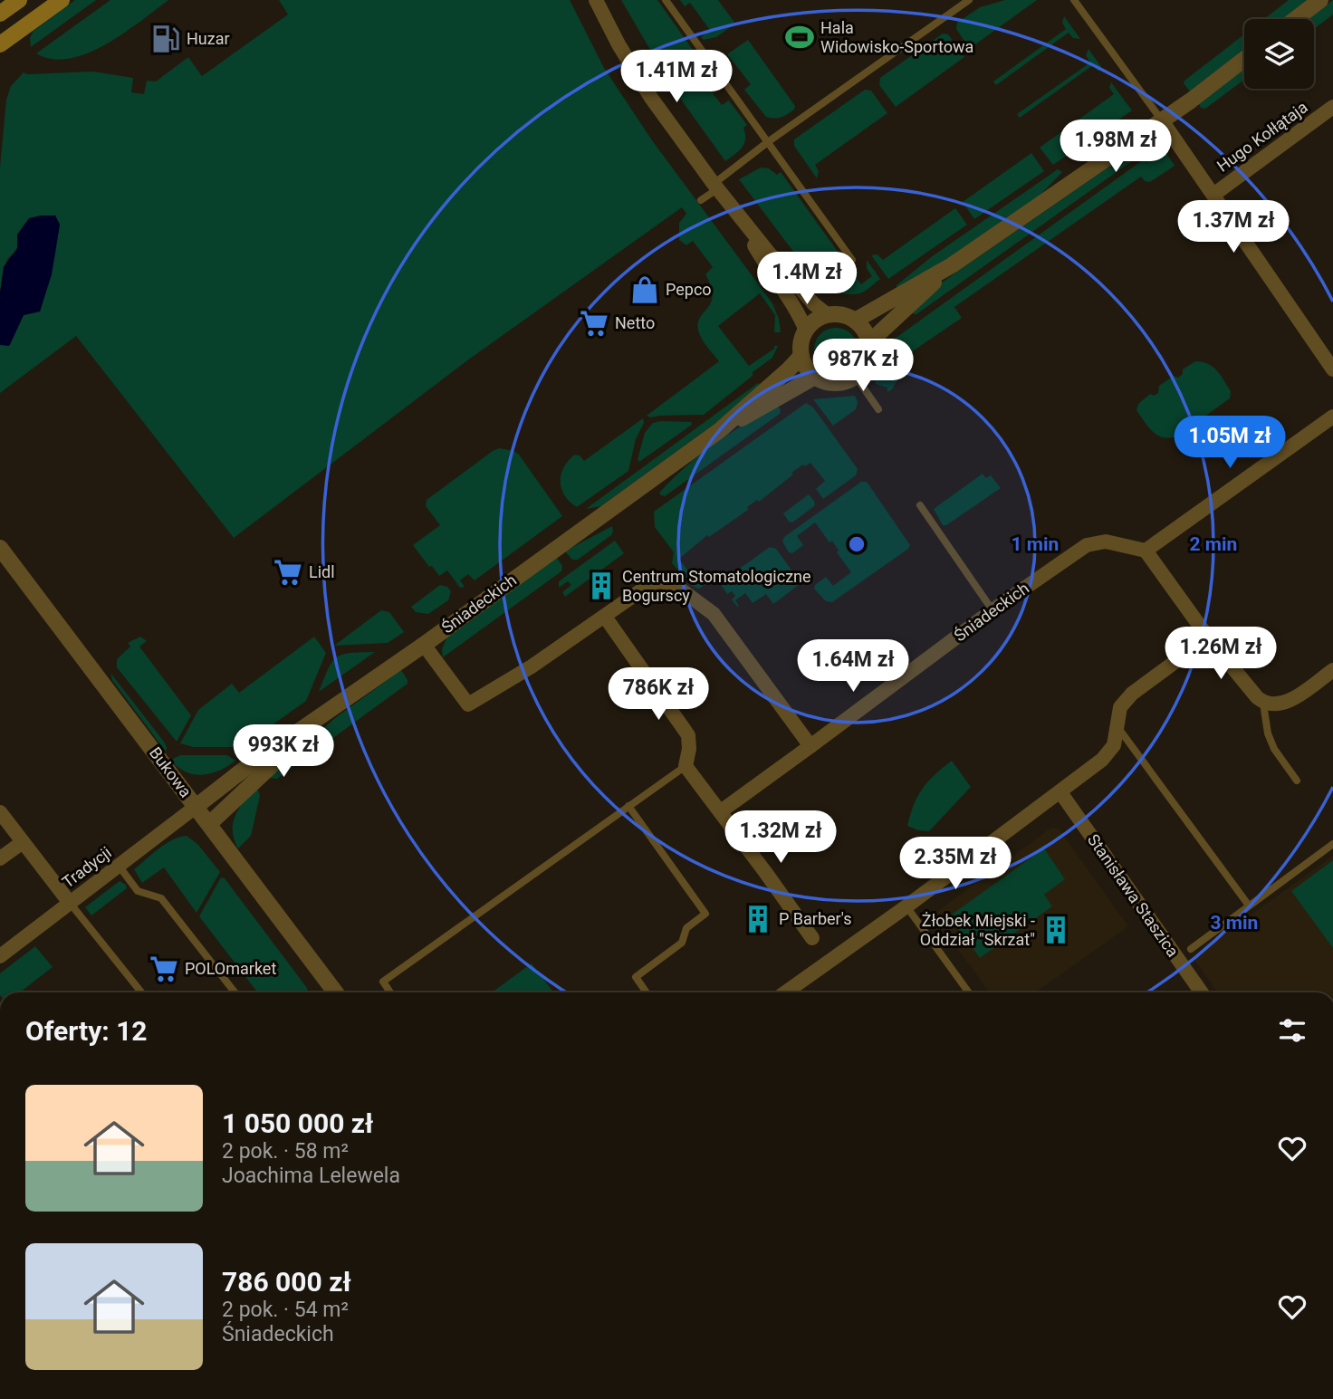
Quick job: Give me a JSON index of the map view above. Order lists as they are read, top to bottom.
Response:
{
  "streets": {
    "street": [
      "Hugo Kołłątaja",
      "Śniadeckich",
      "Bukowa",
      "Tradycji",
      "Stanisława Staszica"
    ]
  },
  "crossings": [
    ["Śniadeckich", "Bukowa"],
    ["Śniadeckich", "Tradycji"],
    ["Bukowa", "Tradycji"]
  ],
  "places": {
    "sports": ["Hala Widowisko-Sportowa"],
    "fuel station": ["Huzar"],
    "shop": ["Pepco"],
    "supermarket": ["Netto", "Lidl", "POLOmarket"],
    "building": ["Centrum Stomatologiczne Bogurscy", "P Barber's", "Żłobek Miejski - Oddział \"Skrzat\""]
  },
  "page": {
    "price": [
      "1.41M zł",
      "1.98M zł",
      "1.37M zł",
      "1.4M zł",
      "987K zł",
      "1.05M zł",
      "1.26M zł",
      "1.64M zł",
      "786K zł",
      "993K zł",
      "1.32M zł",
      "2.35M zł"
    ],
    "heading": "Oferty: 12",
    "list": [
      {
        "name": "1 050 000 zł",
        "note": "2 pok. · 58 m² · Joachima Lelewela"
      },
      {
        "name": "786 000 zł",
        "note": "2 pok. · 54 m² · Śniadeckich"
      }
    ]
  },
  "rings": ["1 min", "2 min", "3 min"]
}
